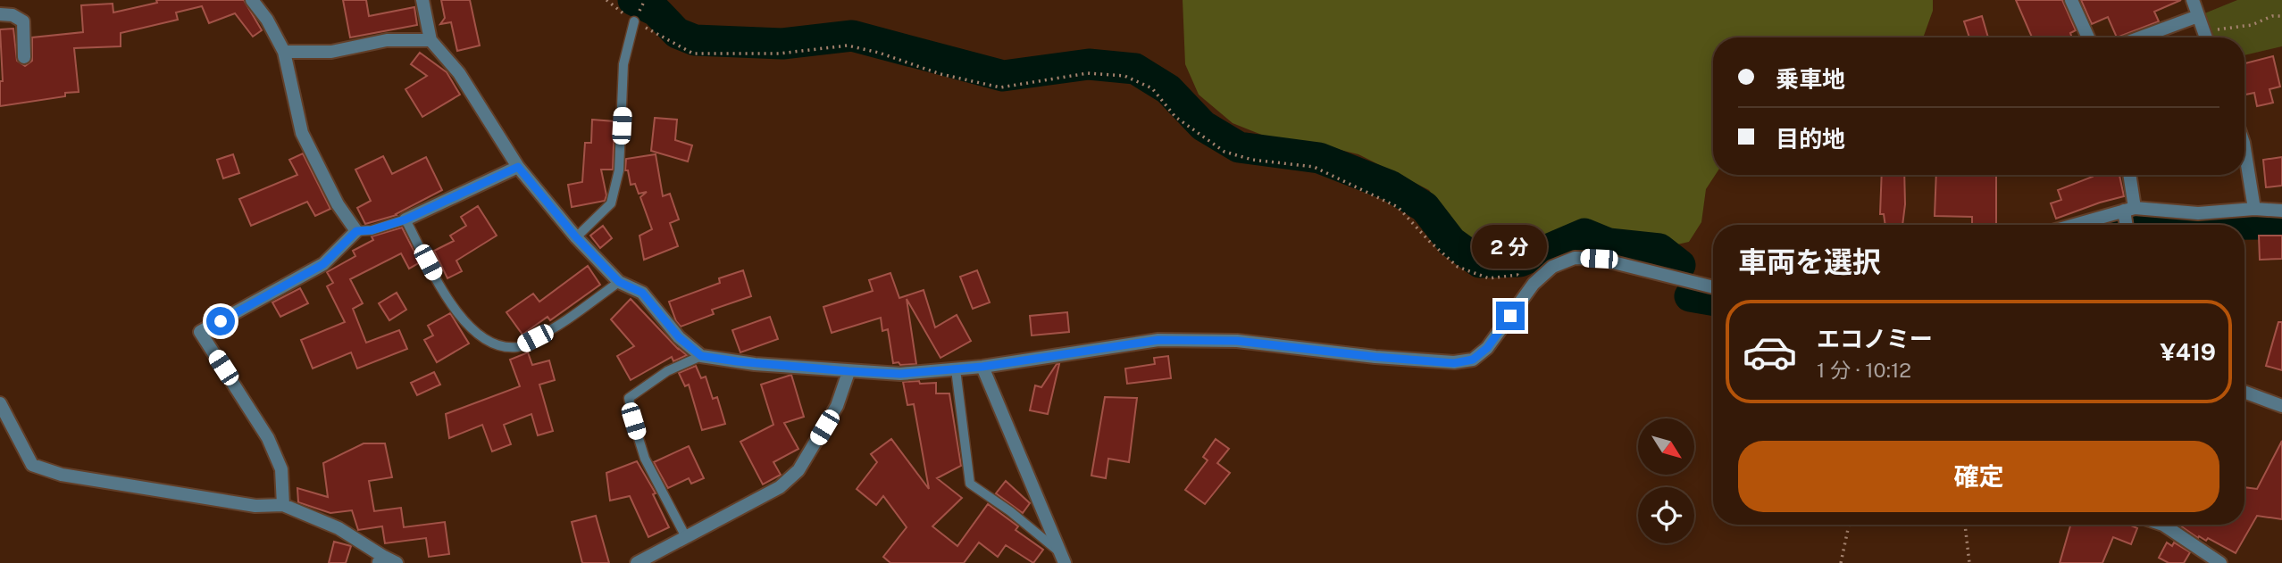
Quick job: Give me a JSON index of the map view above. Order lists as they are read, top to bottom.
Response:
{
  "north": "bottom right",
  "page": {
    "banner": ["乗車地", "目的地"],
    "bubble": "2 分",
    "heading": "車両を選択",
    "list": [
      {
        "name": "エコノミー",
        "note": "1 分 · 10:12",
        "value": "¥419"
      }
    ],
    "buttons": "確定"
  }
}
